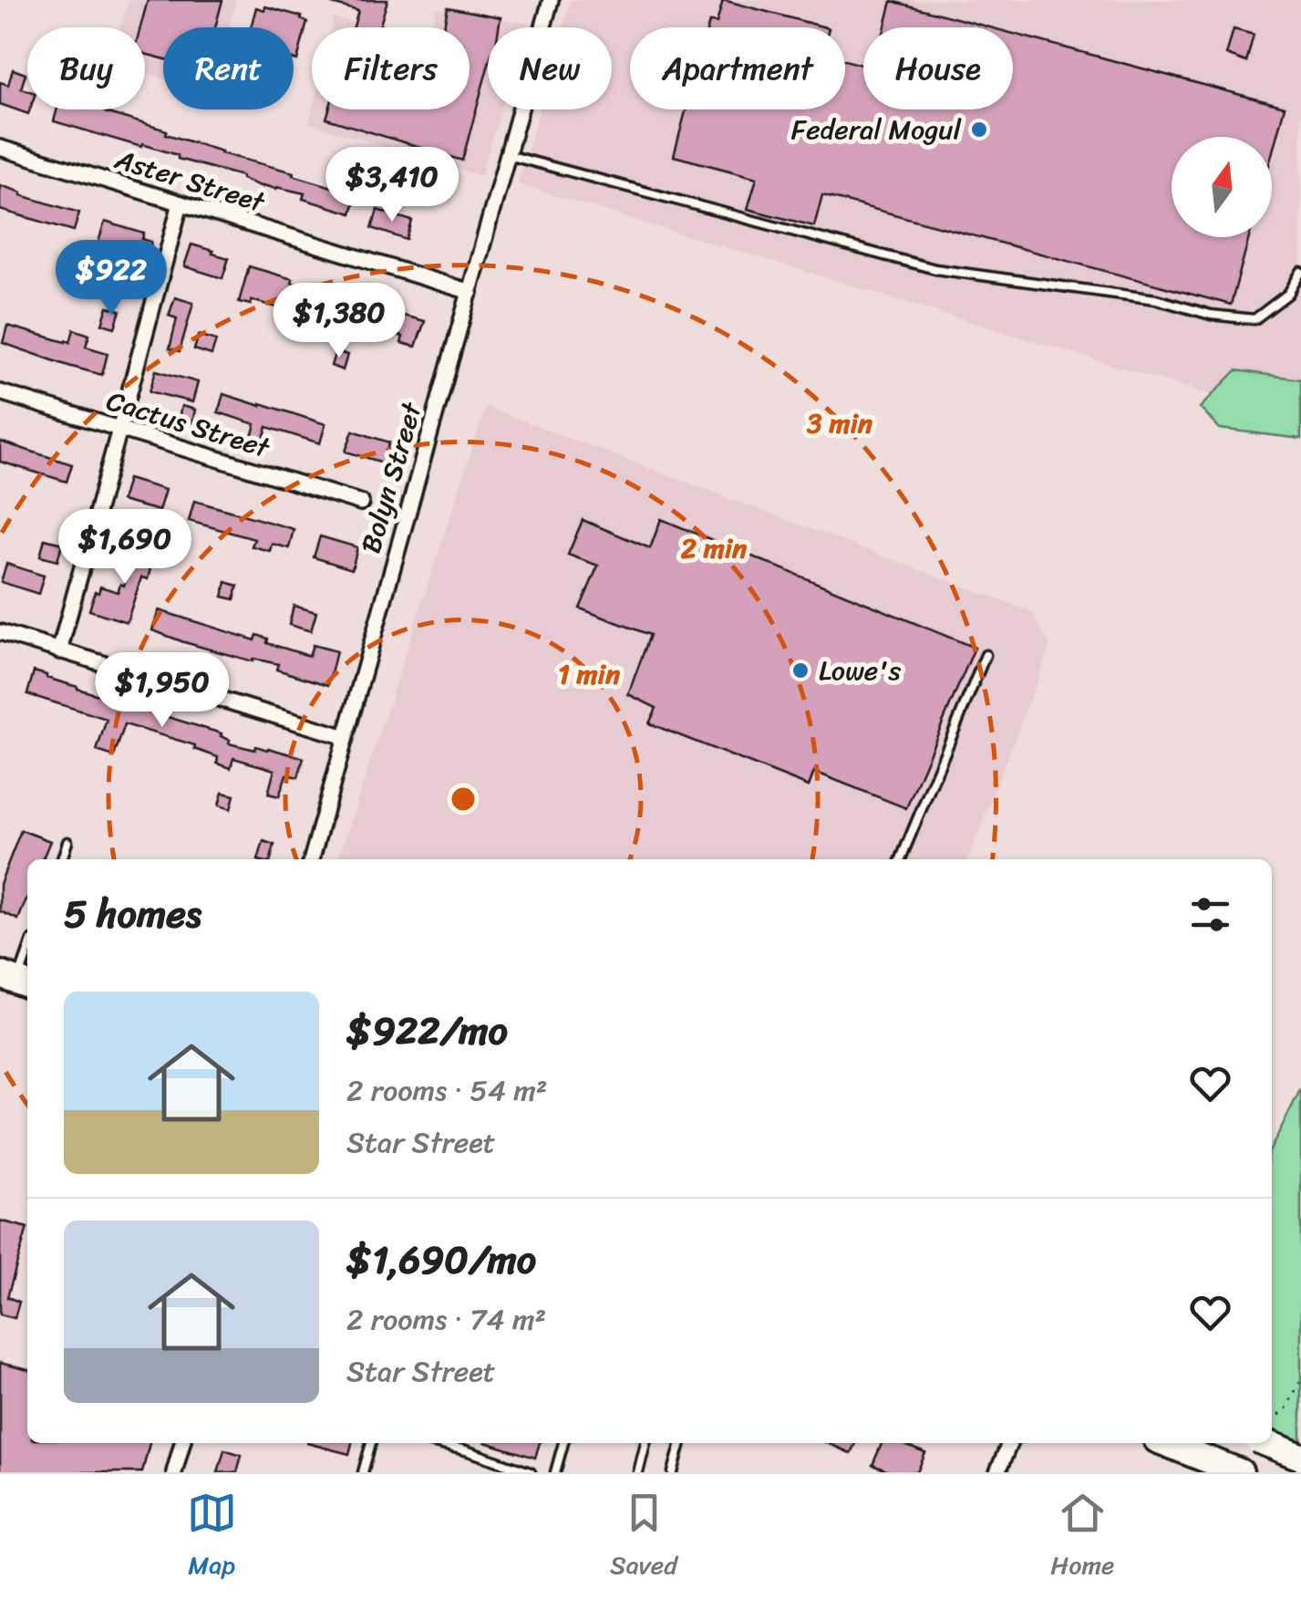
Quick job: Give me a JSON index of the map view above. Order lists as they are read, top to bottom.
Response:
{
  "streets": {
    "street": ["Aster Street", "Cactus Street", "Bolyn Street"]
  },
  "crossings": [
    ["Aster Street", "Bolyn Street"]
  ],
  "places": ["Federal Mogul", "Lowe's"],
  "north": "top",
  "page": {
    "chip": [
      "Buy",
      "Rent",
      "Filters",
      "New",
      "Apartment",
      "House"
    ],
    "price": [
      "$3,410",
      "$922",
      "$1,380",
      "$1,690",
      "$1,950"
    ],
    "heading": "5 homes",
    "list": [
      {
        "name": "$922/mo",
        "note": "2 rooms · 54 m² · Star Street"
      },
      {
        "name": "$1,690/mo",
        "note": "2 rooms · 74 m² · Star Street"
      }
    ],
    "tabs": ["Map", "Saved", "Home"]
  },
  "rings": ["3 min", "2 min", "1 min"]
}
